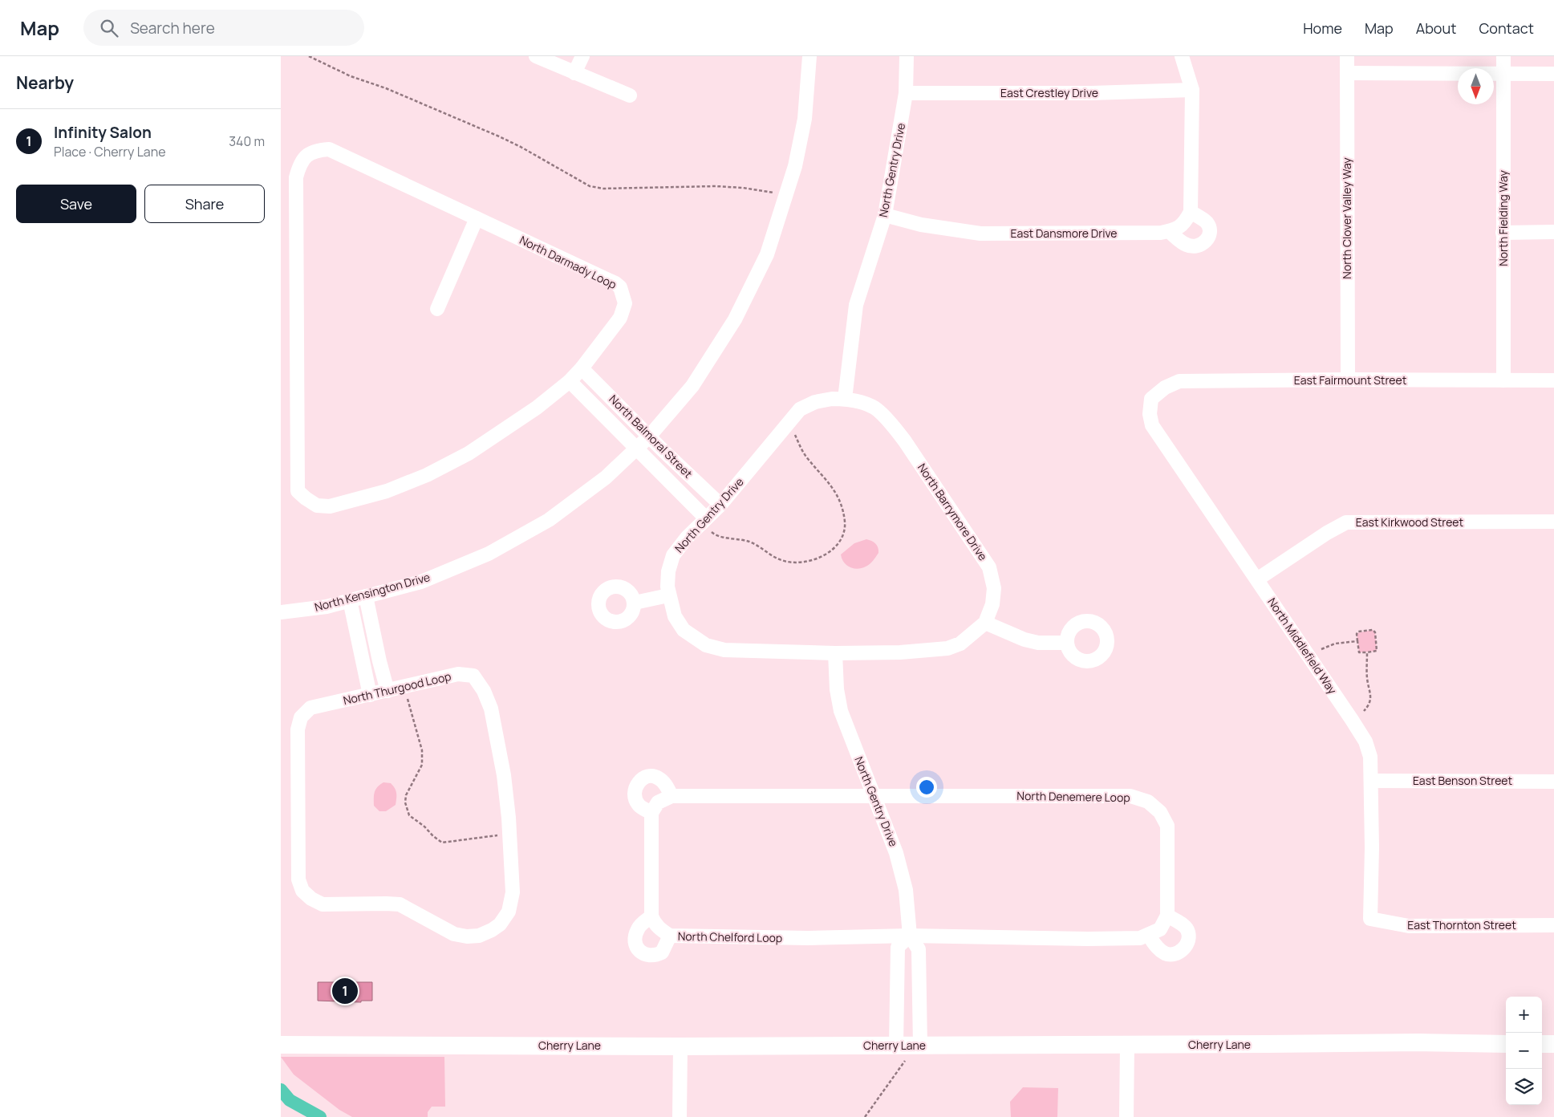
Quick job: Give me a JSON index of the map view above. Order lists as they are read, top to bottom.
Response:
{
  "streets": {
    "main road": ["Cherry Lane"],
    "street": [
      "East Crestley Drive",
      "North Gentry Drive",
      "North Clover Valley Way",
      "North Fielding Way",
      "East Dansmore Drive",
      "North Darmady Loop",
      "East Fairmount Street",
      "North Balmoral Street",
      "North Barrymore Drive",
      "East Kirkwood Street",
      "North Kensington Drive",
      "North Middlefield Way",
      "North Thurgood Loop",
      "East Benson Street",
      "North Denemere Loop",
      "East Thornton Street",
      "North Chelford Loop"
    ]
  },
  "crossings": [
    ["East Crestley Drive", "North Gentry Drive"],
    ["North Gentry Drive", "East Dansmore Drive"],
    ["North Gentry Drive", "North Balmoral Street"],
    ["North Gentry Drive", "North Barrymore Drive"],
    ["North Gentry Drive", "North Denemere Loop"],
    ["North Gentry Drive", "North Chelford Loop"],
    ["North Gentry Drive", "Cherry Lane"],
    ["North Clover Valley Way", "East Fairmount Street"],
    ["North Fielding Way", "East Fairmount Street"],
    ["North Darmady Loop", "North Balmoral Street"],
    ["East Fairmount Street", "North Middlefield Way"],
    ["North Balmoral Street", "North Kensington Drive"],
    ["East Kirkwood Street", "North Middlefield Way"],
    ["North Middlefield Way", "East Benson Street"],
    ["North Middlefield Way", "East Thornton Street"]
  ],
  "north": "bottom",
  "page": {
    "header": "Map",
    "search": "Search here",
    "nav": [
      "Home",
      "Map",
      "About",
      "Contact"
    ],
    "heading": "Nearby",
    "list": [
      {
        "mark": "1",
        "name": "Infinity Salon",
        "note": "Place · Cherry Lane",
        "value": "340 m"
      }
    ],
    "buttons": ["Save", "Share"],
    "pins": "1",
    "map_buttons": ["+", "−"]
  }
}
